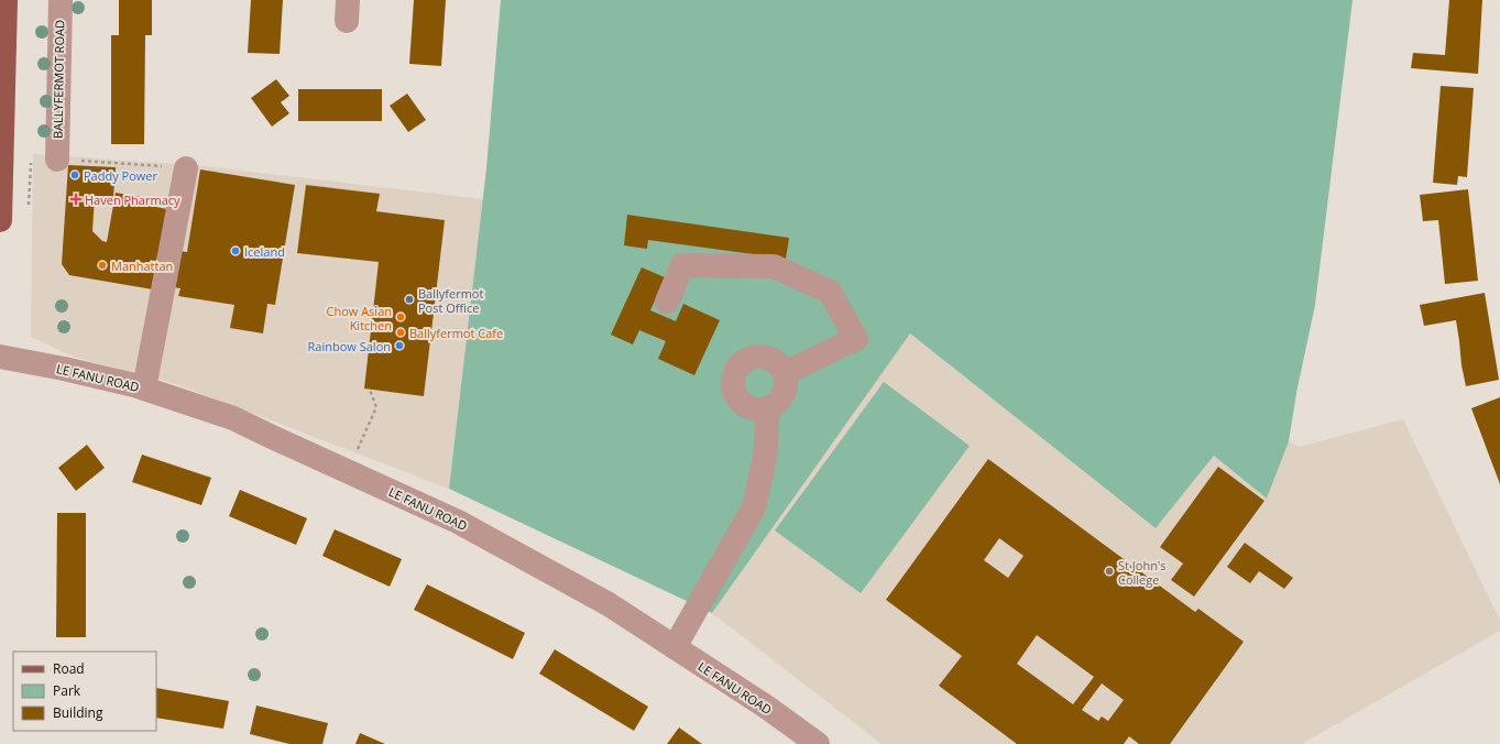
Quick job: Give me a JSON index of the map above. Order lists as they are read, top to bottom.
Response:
{
  "streets": {
    "street": ["BALLYFERMOT ROAD", "LE FANU ROAD"]
  },
  "places": {
    "other": [
      "Paddy Power",
      "Iceland",
      "Manhattan",
      "Ballyfermot Post Office",
      "Chow Asian Kitchen",
      "Ballyfermot Cafe",
      "Rainbow Salon",
      "St John's College"
    ],
    "health": ["Haven Pharmacy"]
  },
  "legend": ["Road", "Park", "Building"]
}
